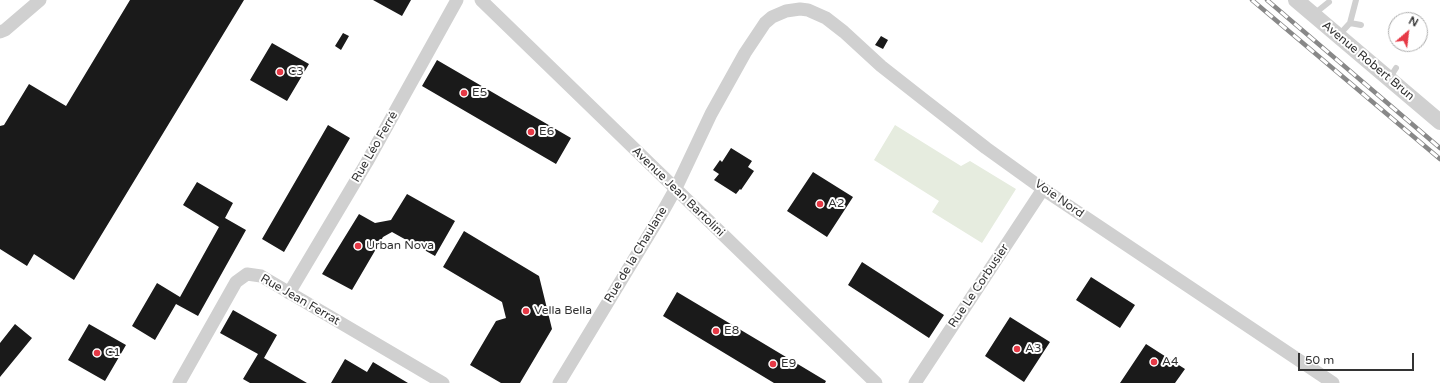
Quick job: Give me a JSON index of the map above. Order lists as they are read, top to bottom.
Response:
{
  "streets": {
    "street": [
      "Avenue Robert Brun",
      "Rue Léo Ferré",
      "Avenue Jean Bartolini",
      "Voie Nord",
      "Rue de la Chaulane",
      "Rue Le Corbusier",
      "Rue Jean Ferrat"
    ]
  },
  "crossings": [
    ["Rue Léo Ferré", "Rue Jean Ferrat"],
    ["Avenue Jean Bartolini", "Rue de la Chaulane"],
    ["Voie Nord", "Rue de la Chaulane"],
    ["Voie Nord", "Rue Le Corbusier"]
  ],
  "places": [
    "C3",
    "E5",
    "E6",
    "A2",
    "Urban Nova",
    "Vella Bella",
    "E8",
    "A3",
    "C1",
    "A4",
    "E9"
  ],
  "scale_bar": "50 m",
  "north": "top right"
}
